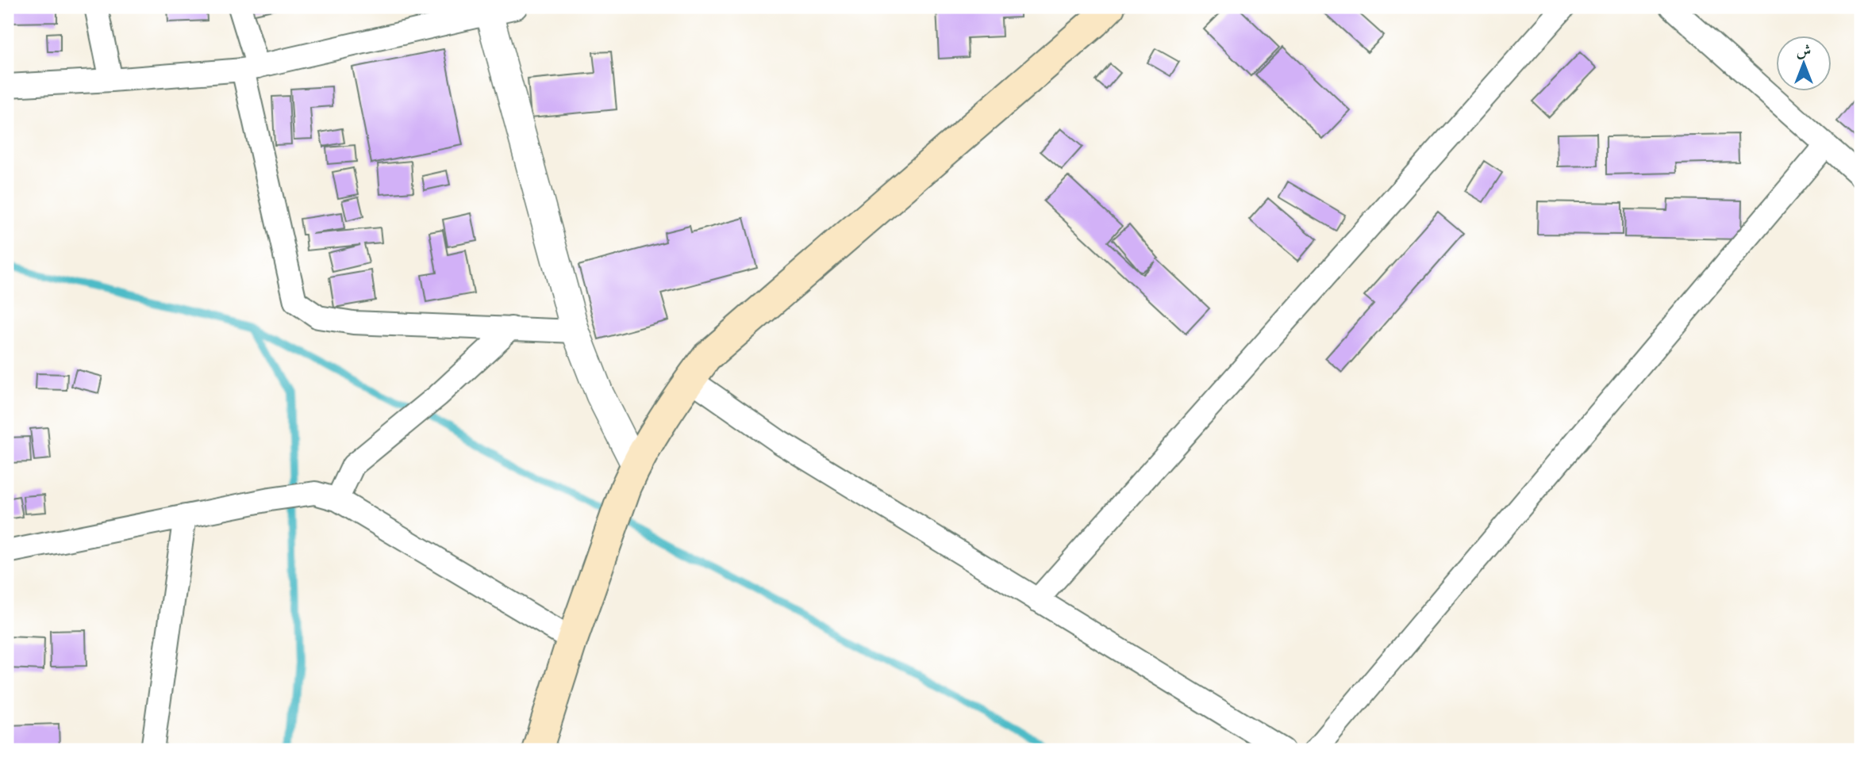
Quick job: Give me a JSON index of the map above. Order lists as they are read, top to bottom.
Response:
{
  "north": "top"
}
